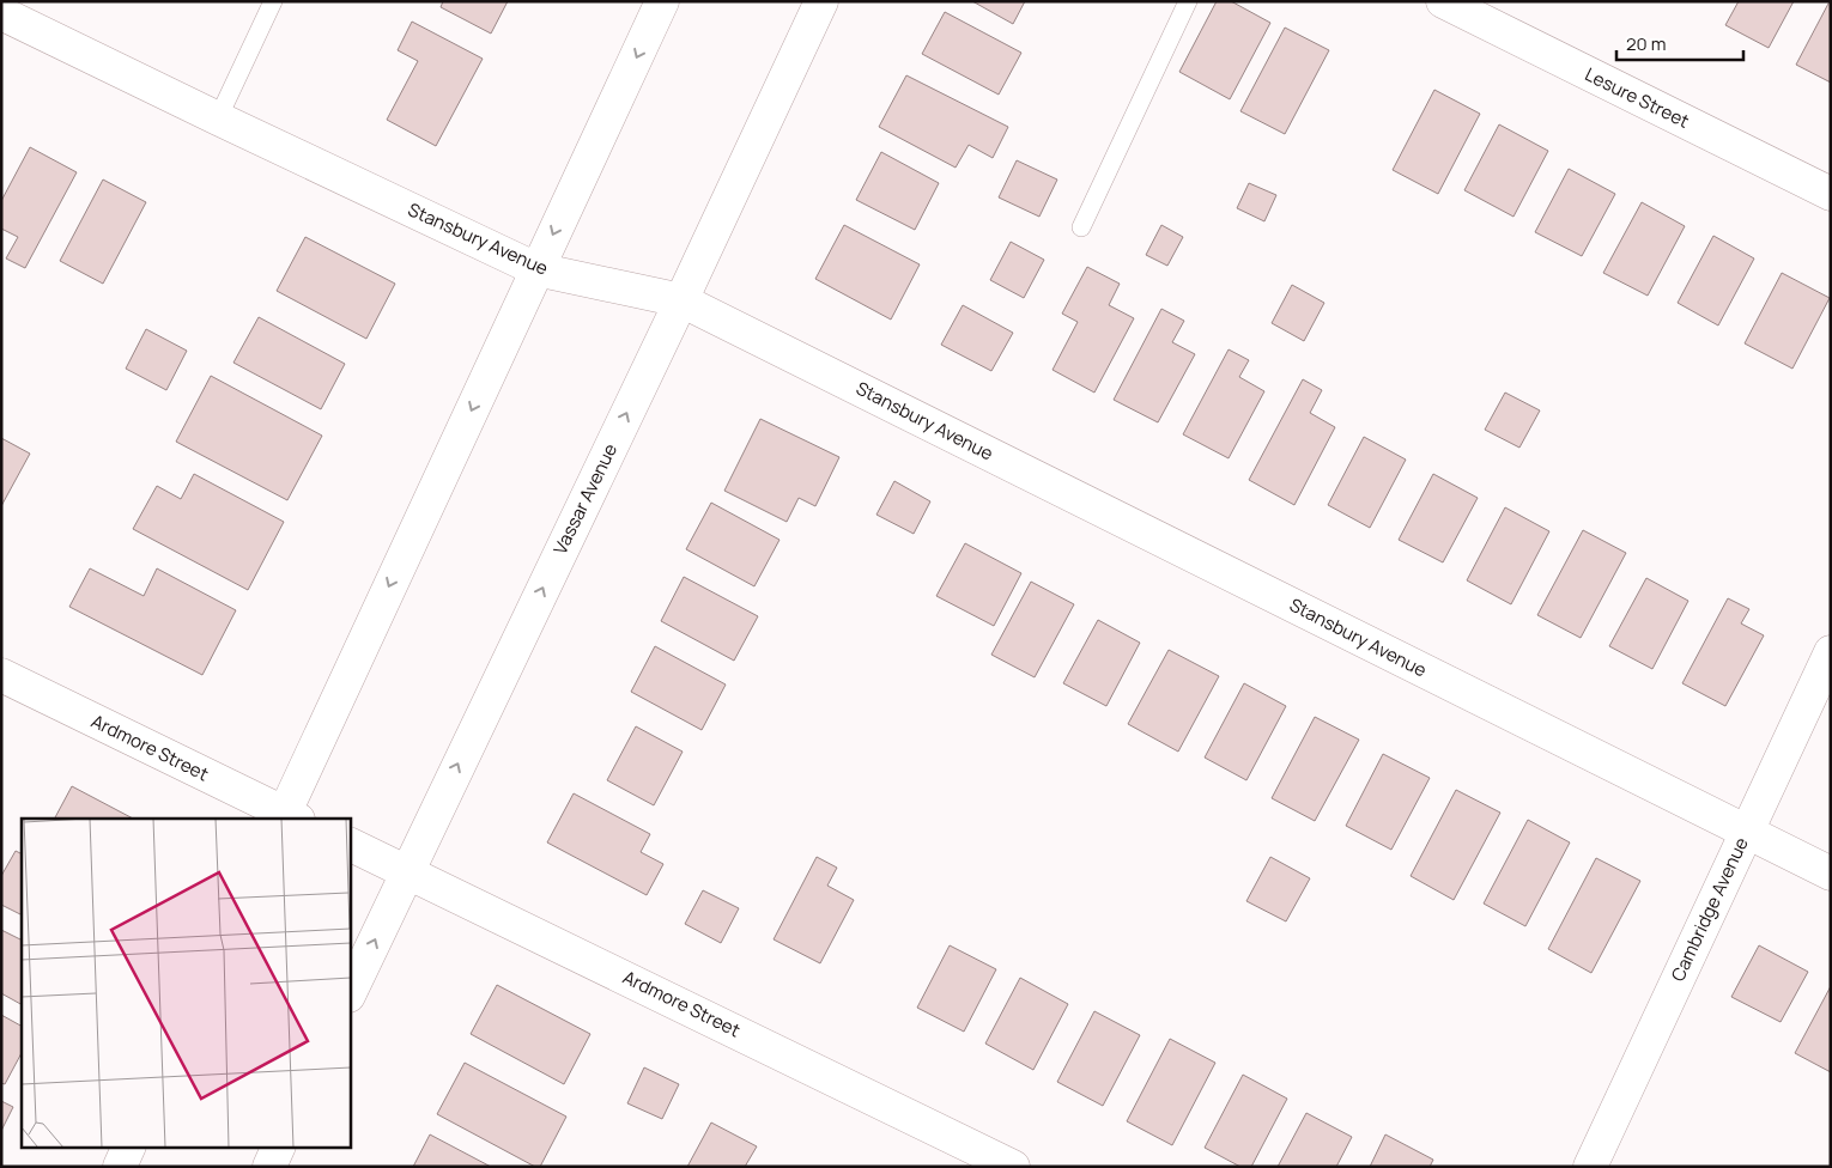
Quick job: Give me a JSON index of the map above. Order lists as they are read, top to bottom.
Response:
{
  "streets": {
    "street": [
      "Lesure Street",
      "Stansbury Avenue",
      "Vassar Avenue",
      "Ardmore Street",
      "Cambridge Avenue"
    ]
  },
  "crossings": [
    ["Stansbury Avenue", "Vassar Avenue"],
    ["Stansbury Avenue", "Cambridge Avenue"],
    ["Vassar Avenue", "Ardmore Street"]
  ],
  "scale_bar": "20 m"
}
